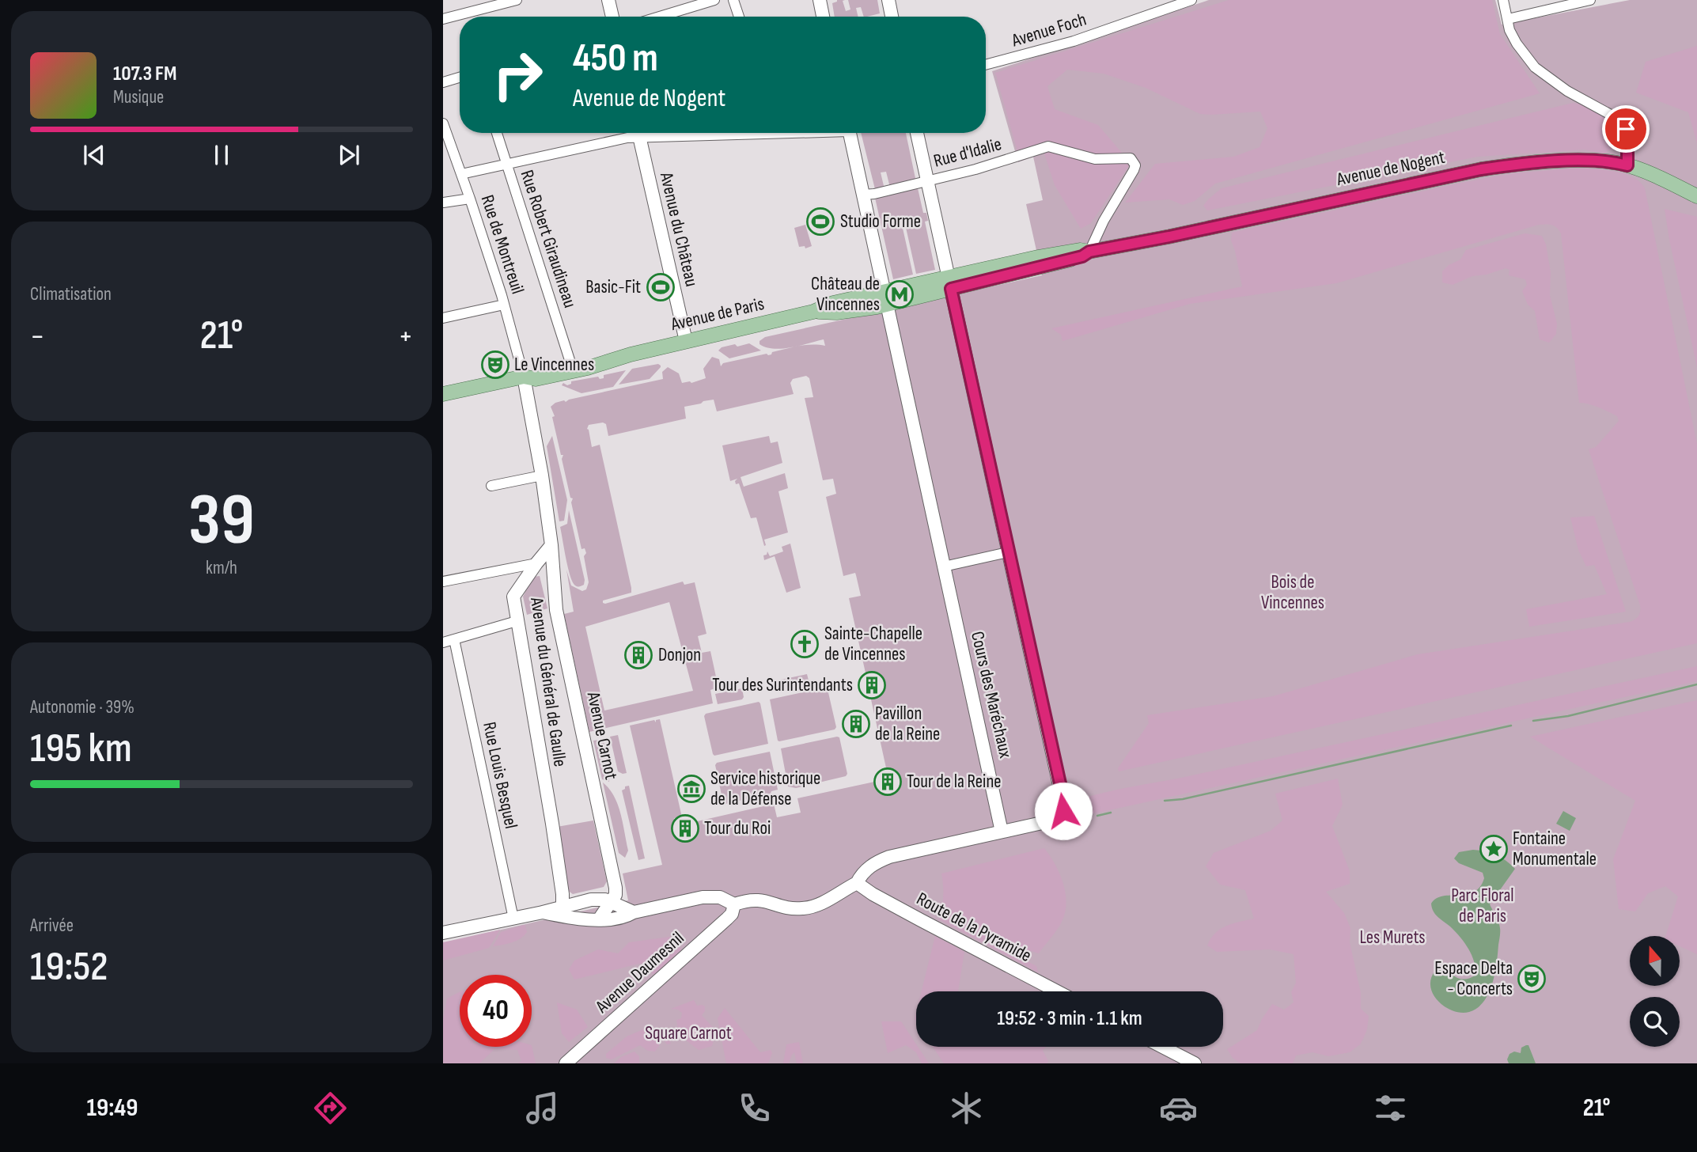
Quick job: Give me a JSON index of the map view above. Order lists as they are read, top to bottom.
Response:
{
  "streets": {
    "main road": ["Avenue de Nogent", "Avenue de Paris"],
    "street": [
      "Avenue Foch",
      "Rue d'Idalie",
      "Avenue du Château",
      "Rue Robert Giraudineau",
      "Rue de Montreuil",
      "Avenue du Général de Gaulle",
      "Cours des Maréchaux",
      "Avenue Carnot",
      "Rue Louis Besquel",
      "Route de la Pyramide",
      "Avenue Daumesnil"
    ]
  },
  "crossings": [
    ["Rue d'Idalie", "Avenue de Nogent"],
    ["Rue d'Idalie", "Cours des Maréchaux"],
    ["Avenue de Nogent", "Avenue de Paris"],
    ["Avenue du Château", "Avenue de Paris"],
    ["Rue Robert Giraudineau", "Avenue de Paris"],
    ["Rue de Montreuil", "Avenue de Paris"],
    ["Avenue de Paris", "Cours des Maréchaux"],
    ["Avenue du Général de Gaulle", "Avenue Carnot"]
  ],
  "parks": [
    "Bois de Vincennes",
    "Parc Floral de Paris",
    "Les Murets",
    "Square Carnot"
  ],
  "places": {
    "sports": ["Studio Forme", "Basic-Fit"],
    "metro station": ["Château de Vincennes"],
    "theatre": ["Le Vincennes", "Espace Delta - Concerts"],
    "church": ["Sainte-Chapelle de Vincennes"],
    "building": [
      "Donjon",
      "Tour des Surintendants",
      "Pavillon de la Reine",
      "Tour de la Reine",
      "Tour du Roi"
    ],
    "museum": ["Service historique de la Défense"],
    "place": ["Fontaine Monumentale"]
  },
  "north": "top",
  "page": {
    "turn": ["450 m", "Avenue de Nogent"],
    "song": ["107.3 FM", "Musique"],
    "tile": [
      "Climatisation",
      ["39", "km/h"],
      ["Autonomie · 39%", "195 km"],
      ["Arrivée", "19:52"]
    ],
    "heat": ["−", "21°", "+"],
    "limit": "40",
    "trip": "19:52 · 3 min · 1.1 km",
    "tabs": ["19:49", "21°"]
  }
}
